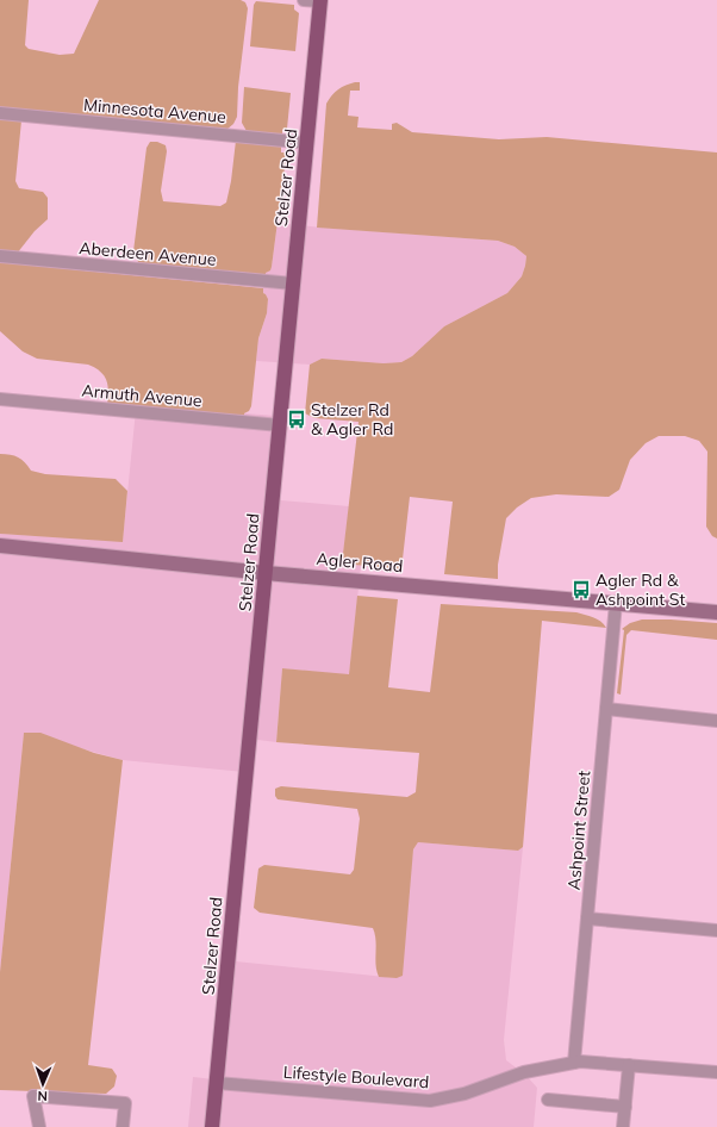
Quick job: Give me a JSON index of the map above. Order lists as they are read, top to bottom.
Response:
{
  "streets": {
    "main road": ["Stelzer Road", "Agler Road"],
    "street": [
      "Minnesota Avenue",
      "Aberdeen Avenue",
      "Armuth Avenue",
      "Ashpoint Street",
      "Lifestyle Boulevard"
    ]
  },
  "crossings": [
    ["Minnesota Avenue", "Stelzer Road"],
    ["Stelzer Road", "Aberdeen Avenue"],
    ["Stelzer Road", "Armuth Avenue"],
    ["Stelzer Road", "Agler Road"],
    ["Stelzer Road", "Lifestyle Boulevard"],
    ["Agler Road", "Ashpoint Street"],
    ["Ashpoint Street", "Lifestyle Boulevard"]
  ],
  "places": {
    "bus stop": ["Stelzer Rd & Agler Rd", "Agler Rd & Ashpoint St"]
  },
  "north": "bottom"
}
